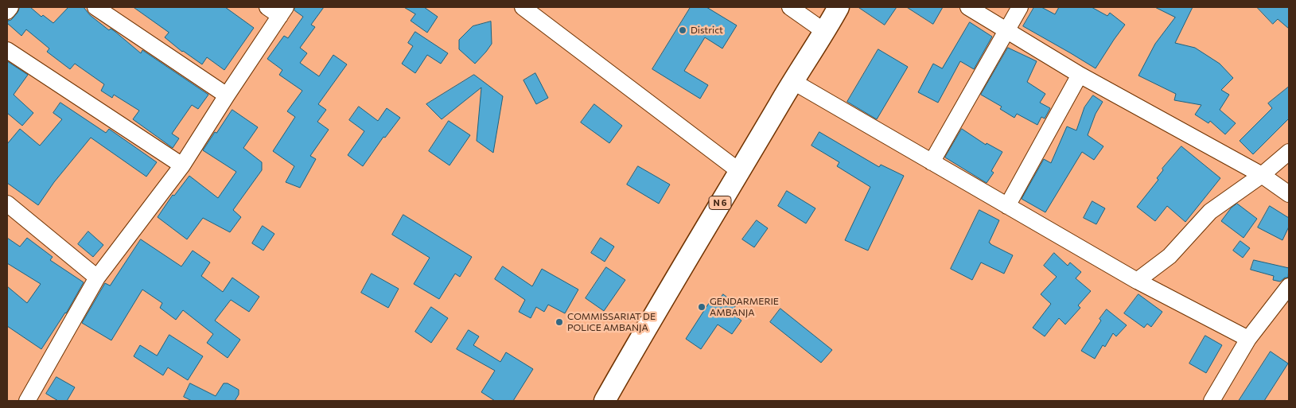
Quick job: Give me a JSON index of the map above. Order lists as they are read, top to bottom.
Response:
{
  "streets": {
    "main road": ["N 6"]
  },
  "places": ["District", "GENDARMERIE AMBANJA", "COMMISSARIAT DE POLICE AMBANJA"]
}
